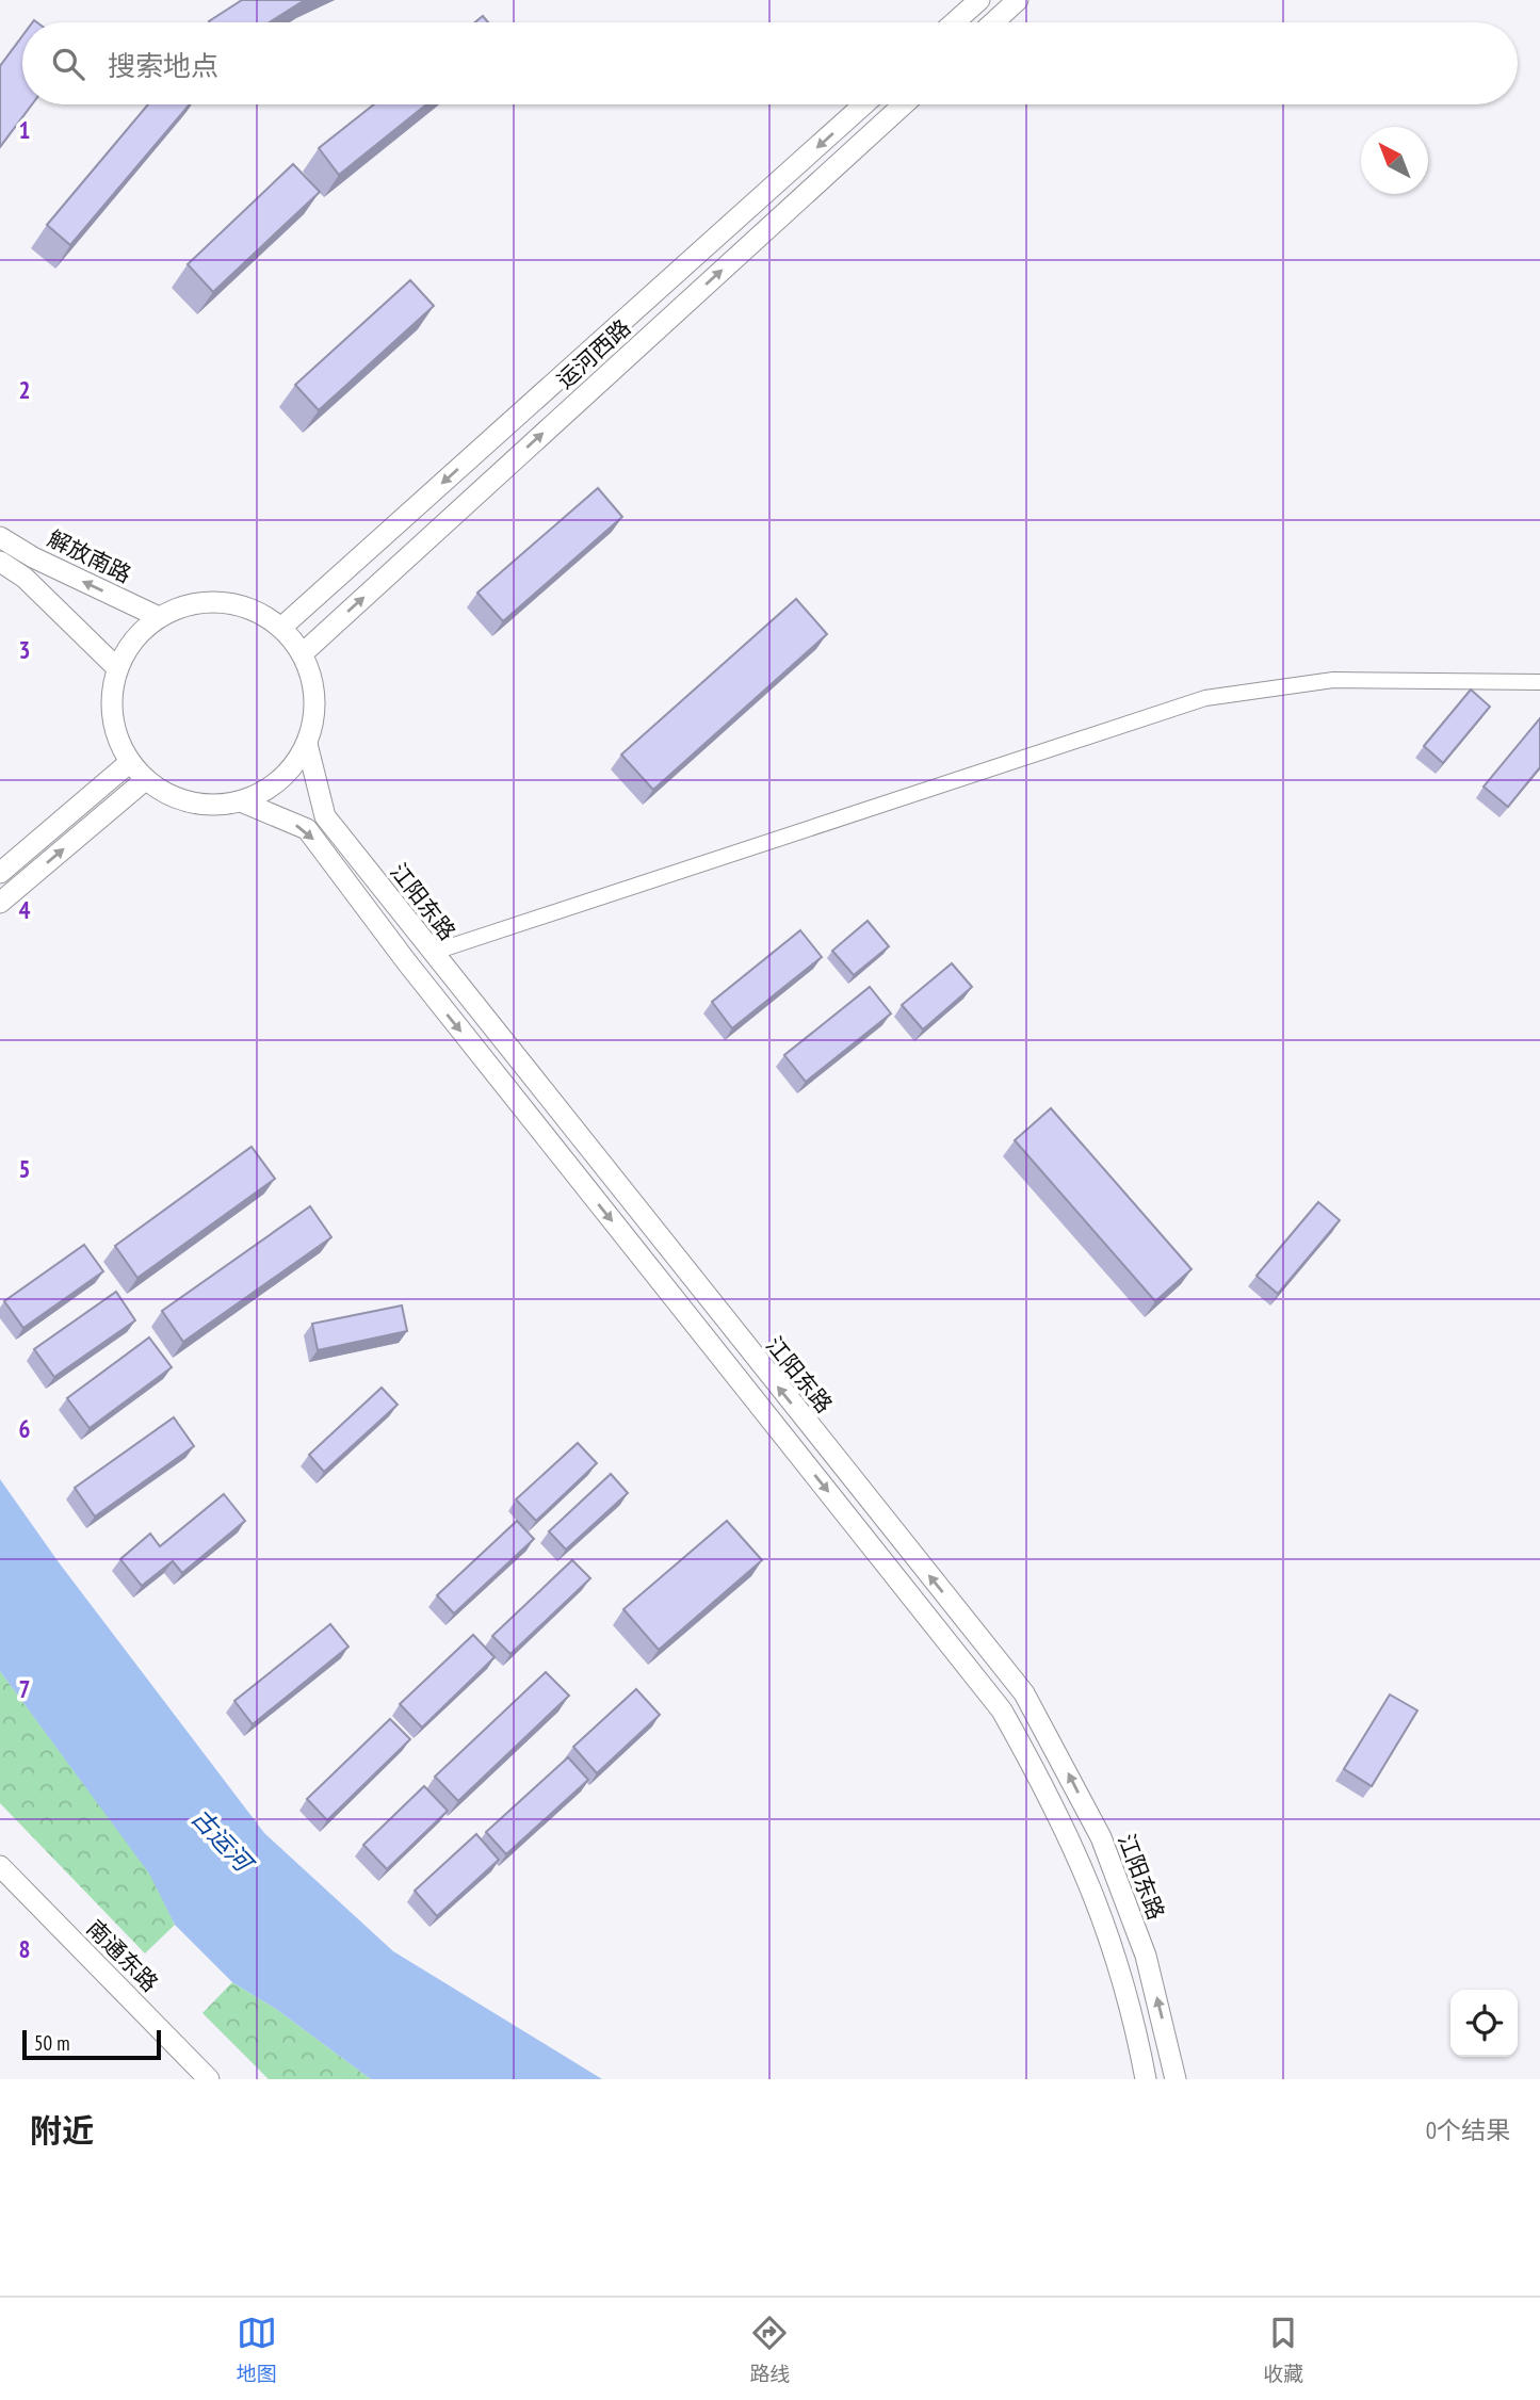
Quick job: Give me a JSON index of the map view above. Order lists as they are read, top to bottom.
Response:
{
  "streets": {
    "main road": [
      "运河西路",
      "解放南路",
      "江阳东路",
      "南通东路"
    ]
  },
  "crossings": [
    ["运河西路", "解放南路"],
    ["运河西路", "江阳东路"],
    ["解放南路", "江阳东路"]
  ],
  "water": ["古运河"],
  "scale_bar": "50 m",
  "north": "top left",
  "page": {
    "search": "搜索地点",
    "scale": "50 m",
    "heading": ["附近", "0个结果"],
    "nav": ["地图", "路线", "收藏"]
  },
  "grid": {
    "rows": [
      "1",
      "2",
      "3",
      "4",
      "5",
      "6",
      "7",
      "8"
    ]
  }
}
